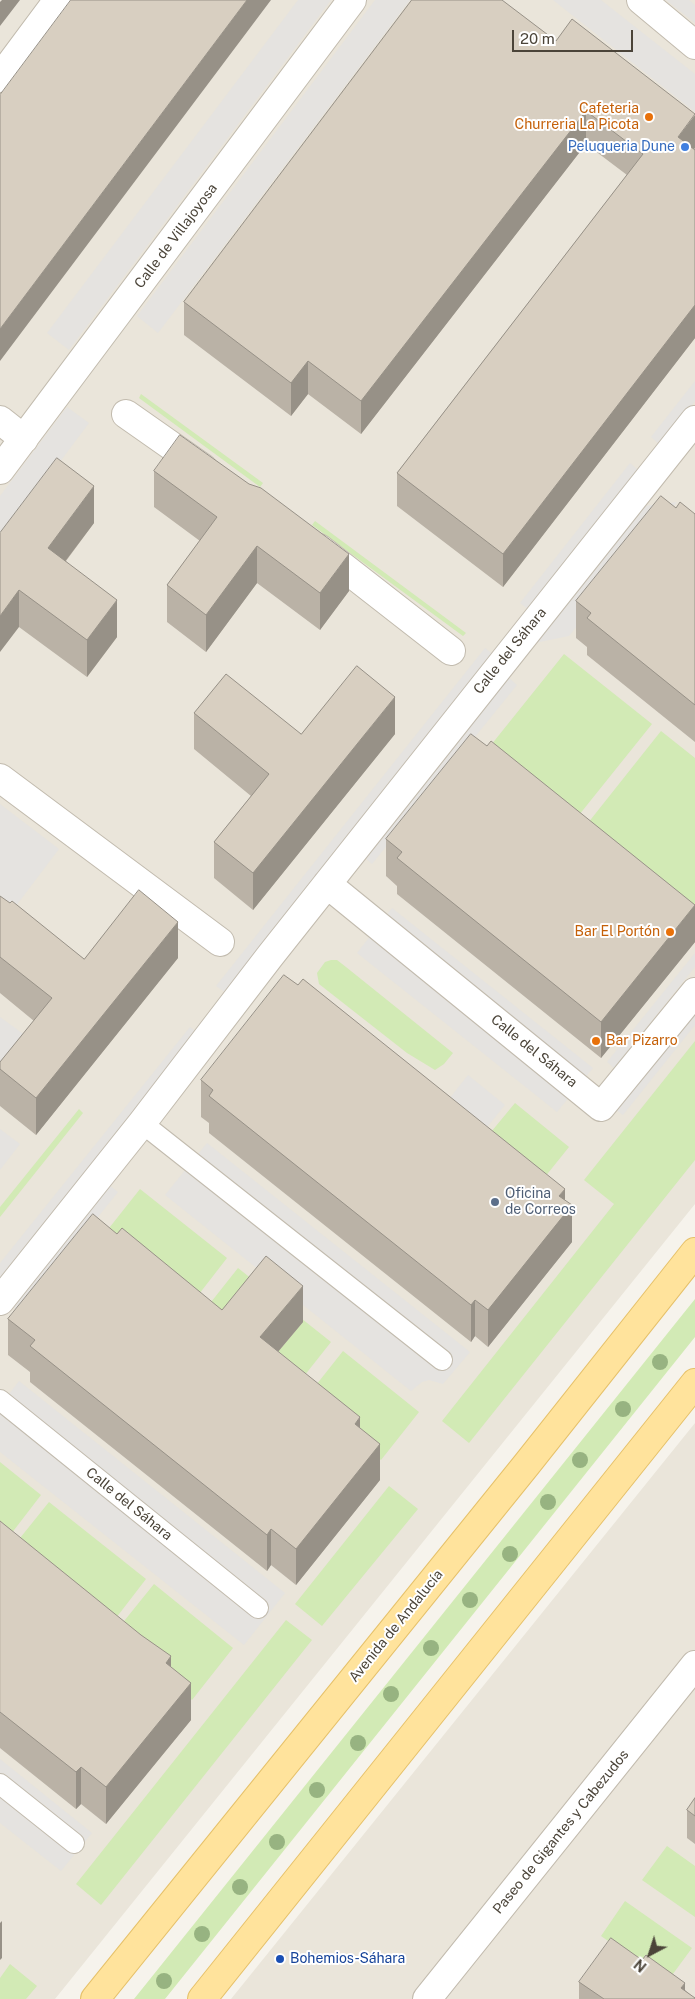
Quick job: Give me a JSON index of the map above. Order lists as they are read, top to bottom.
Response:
{
  "streets": {
    "main road": ["Avenida de Andalucía"],
    "street": ["Calle de Villajoyosa", "Calle del Sáhara", "Paseo de Gigantes y Cabezudos"]
  },
  "places": [
    "Cafeteria Churreria La Picota",
    "Peluqueria Dune",
    "Bar El Portón",
    "Bar Pizarro",
    "Oficina de Correos",
    "Bohemios-Sáhara"
  ],
  "scale_bar": "20 m",
  "north": "bottom left"
}
